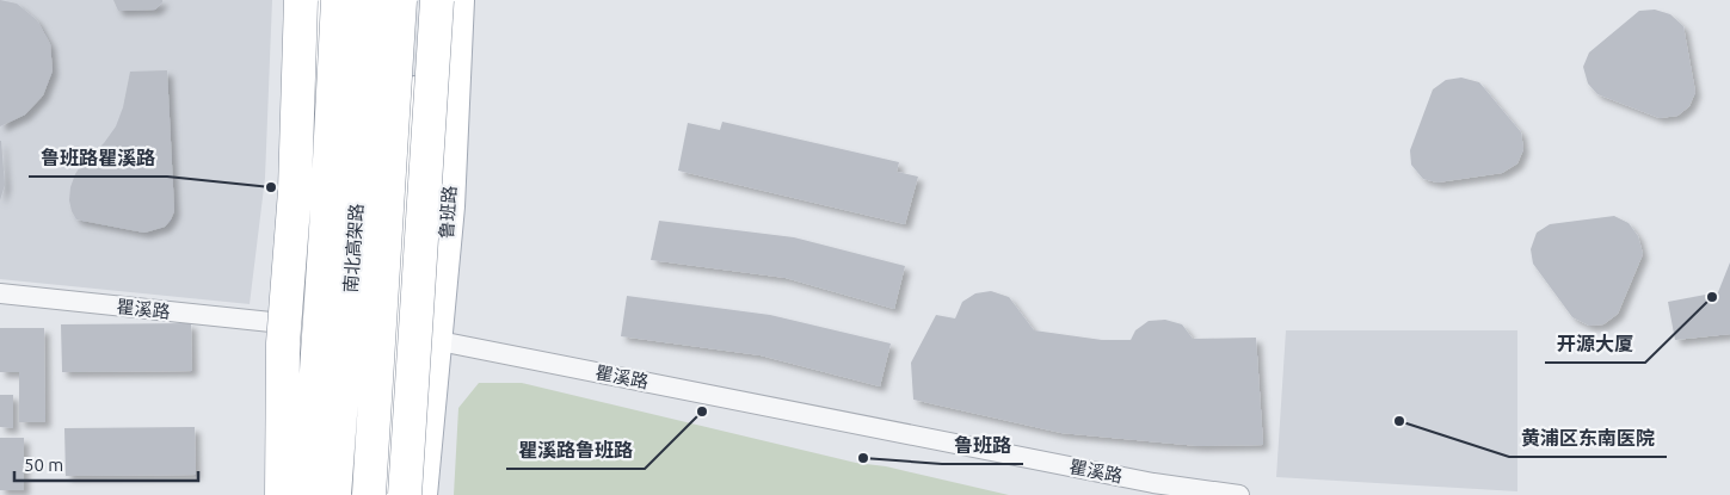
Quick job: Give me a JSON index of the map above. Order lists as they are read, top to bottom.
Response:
{
  "streets": {
    "highway": ["南北高架路"],
    "main road": ["鲁班路"],
    "street": ["瞿溪路"]
  },
  "crossings": [
    ["鲁班路", "瞿溪路"]
  ],
  "places": [
    "鲁班路瞿溪路",
    "开源大厦",
    "瞿溪路鲁班路",
    "黄浦区东南医院",
    "鲁班路"
  ],
  "scale_bar": "50 m"
}
